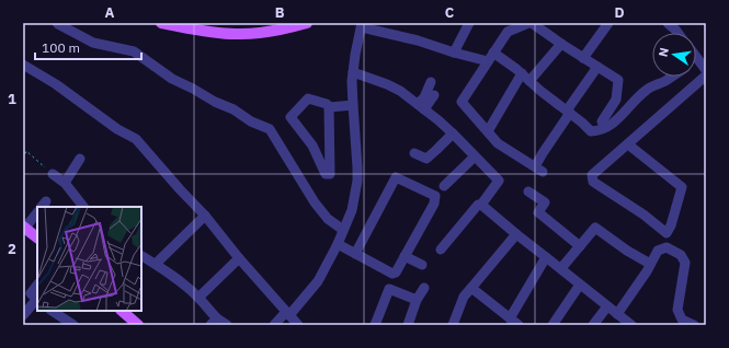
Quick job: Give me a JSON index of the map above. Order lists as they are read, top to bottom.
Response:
{
  "scale_bar": "100 m",
  "north": "left",
  "grid": {
    "columns": [
      "A",
      "B",
      "C",
      "D"
    ],
    "rows": ["1", "2"]
  }
}
